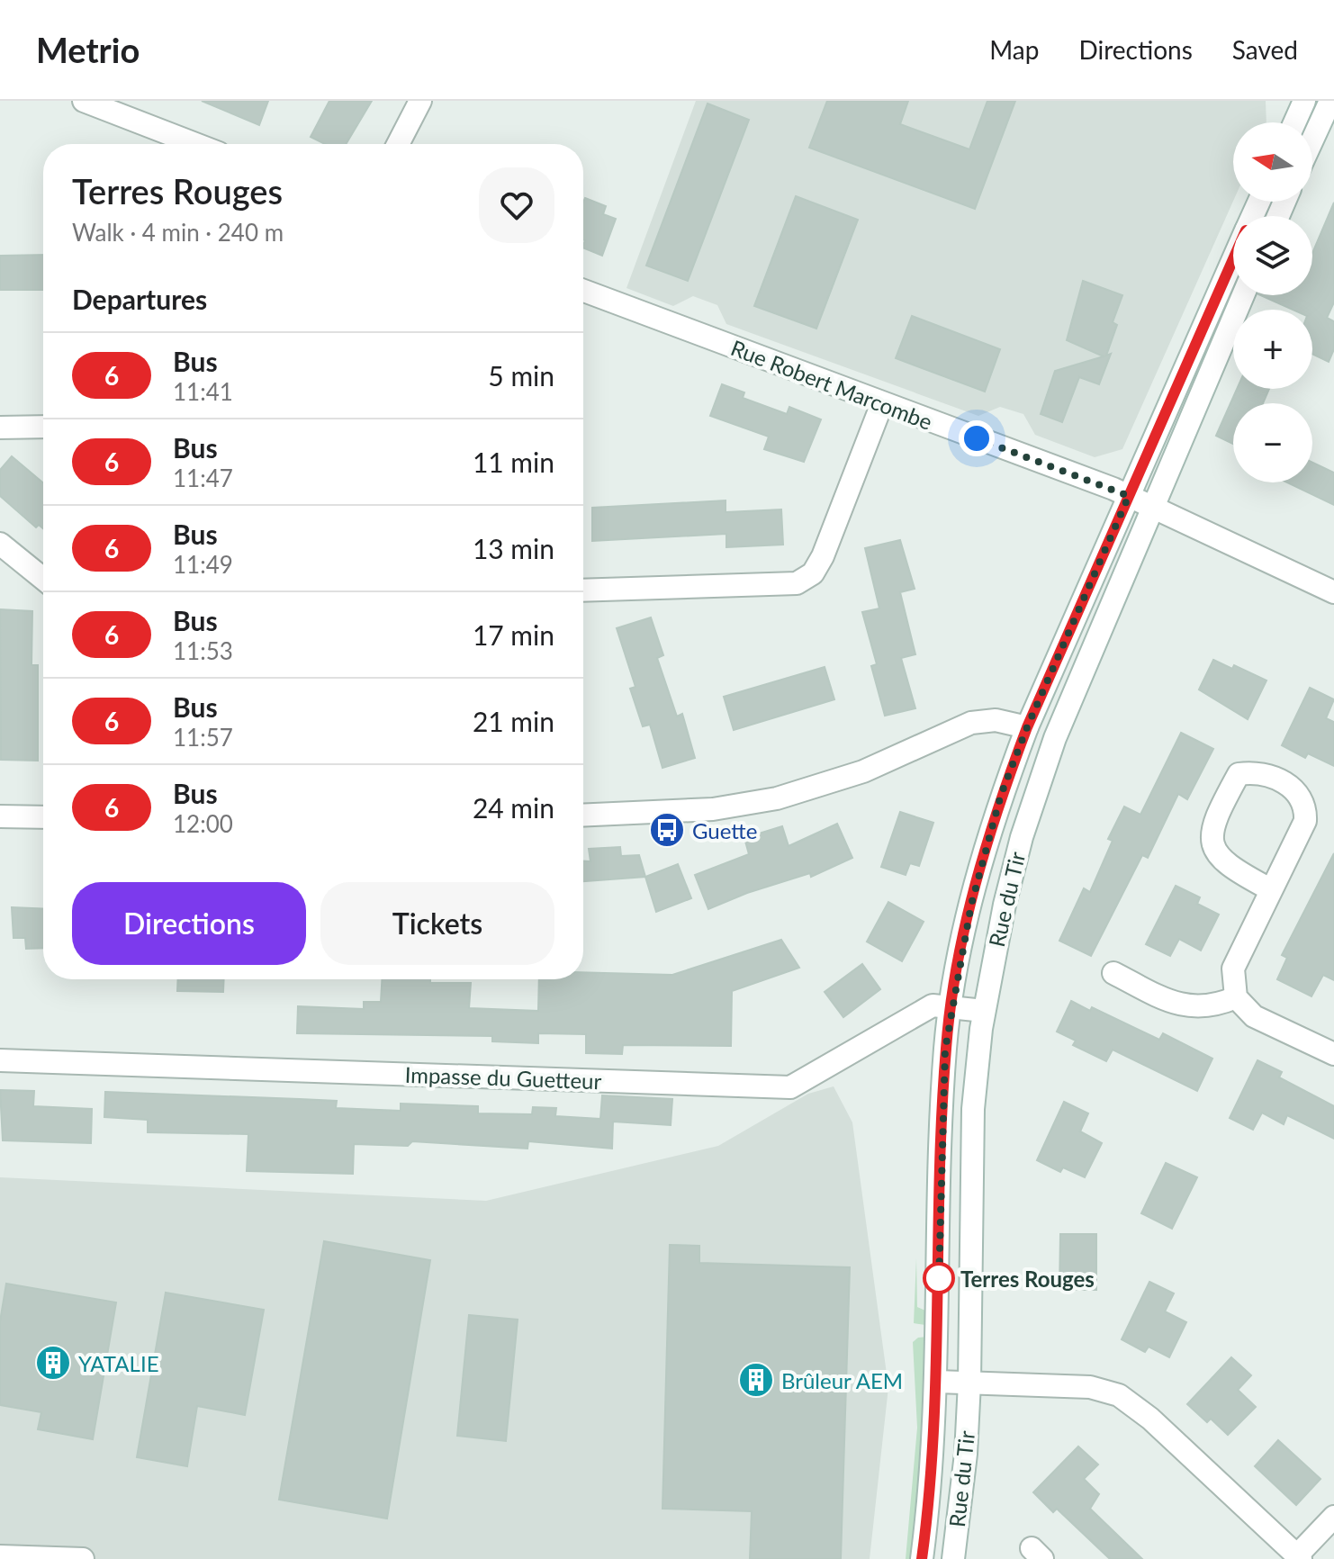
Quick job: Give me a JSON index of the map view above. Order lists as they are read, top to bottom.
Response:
{
  "streets": {
    "street": ["Rue Robert Marcombe", "Rue du Tir", "Impasse du Guetteur"]
  },
  "crossings": [
    ["Rue Robert Marcombe", "Rue du Tir"],
    ["Rue du Tir", "Impasse du Guetteur"]
  ],
  "places": {
    "bus stop": ["Guette"],
    "other": ["Terres Rouges"],
    "building": ["YATALIE", "Brûleur AEM"]
  },
  "lines": ["bus line 6"],
  "north": "left",
  "page": {
    "header": "Metrio",
    "nav": ["Map", "Directions", "Saved"],
    "map_buttons": ["+", "−"],
    "heading": [
      ["Terres Rouges", "Walk · 4 min · 240 m"],
      "Departures"
    ],
    "list": [
      {
        "mark": "6",
        "name": "Bus",
        "note": "11:41",
        "value": "5 min"
      },
      {
        "mark": "6",
        "name": "Bus",
        "note": "11:47",
        "value": "11 min"
      },
      {
        "mark": "6",
        "name": "Bus",
        "note": "11:49",
        "value": "13 min"
      },
      {
        "mark": "6",
        "name": "Bus",
        "note": "11:53",
        "value": "17 min"
      },
      {
        "mark": "6",
        "name": "Bus",
        "note": "11:57",
        "value": "21 min"
      },
      {
        "mark": "6",
        "name": "Bus",
        "note": "12:00",
        "value": "24 min"
      }
    ],
    "buttons": ["Directions", "Tickets"]
  }
}
